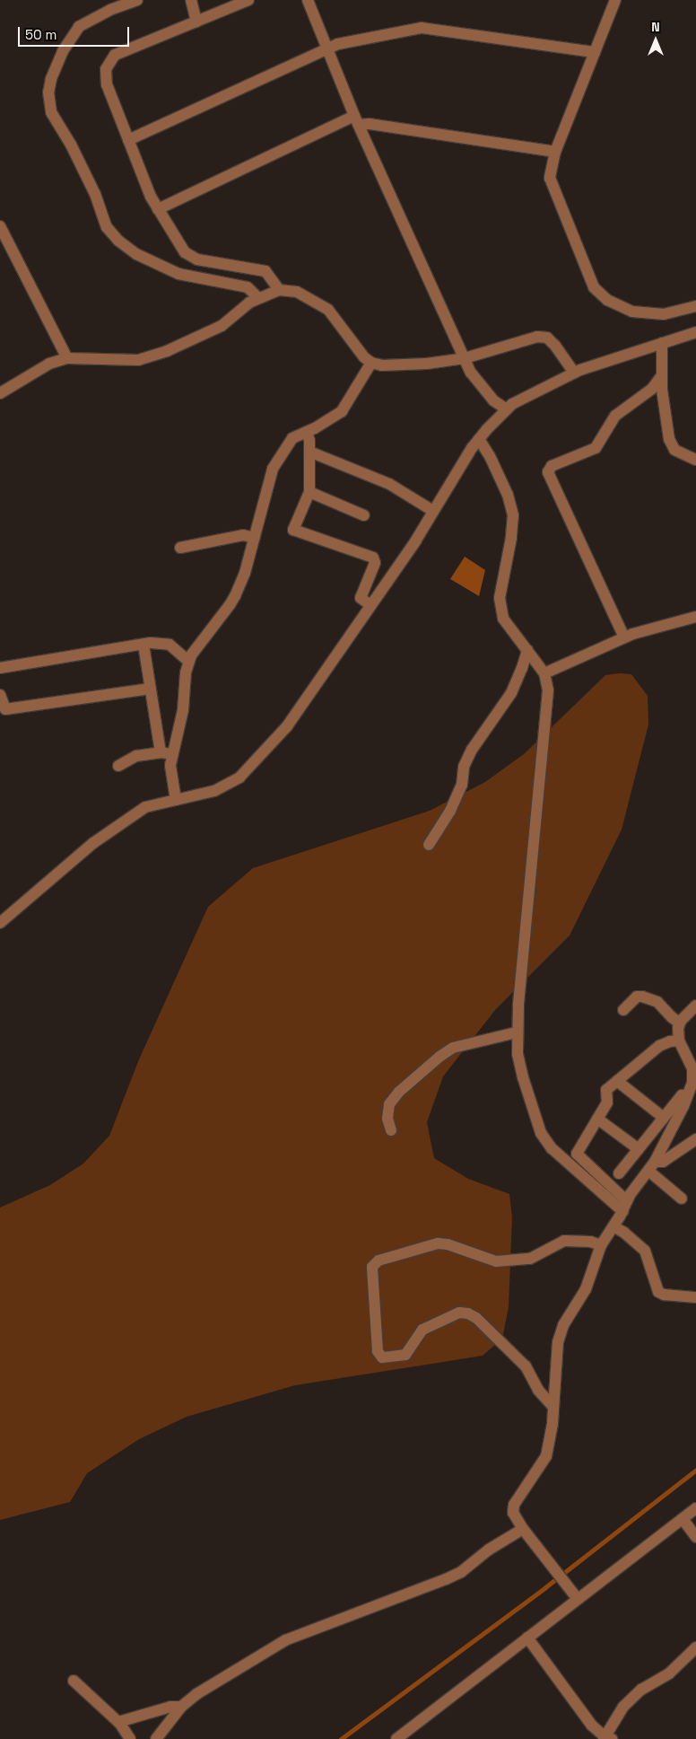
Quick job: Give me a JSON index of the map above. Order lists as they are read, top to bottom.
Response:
{
  "scale_bar": "50 m",
  "north": "top"
}
